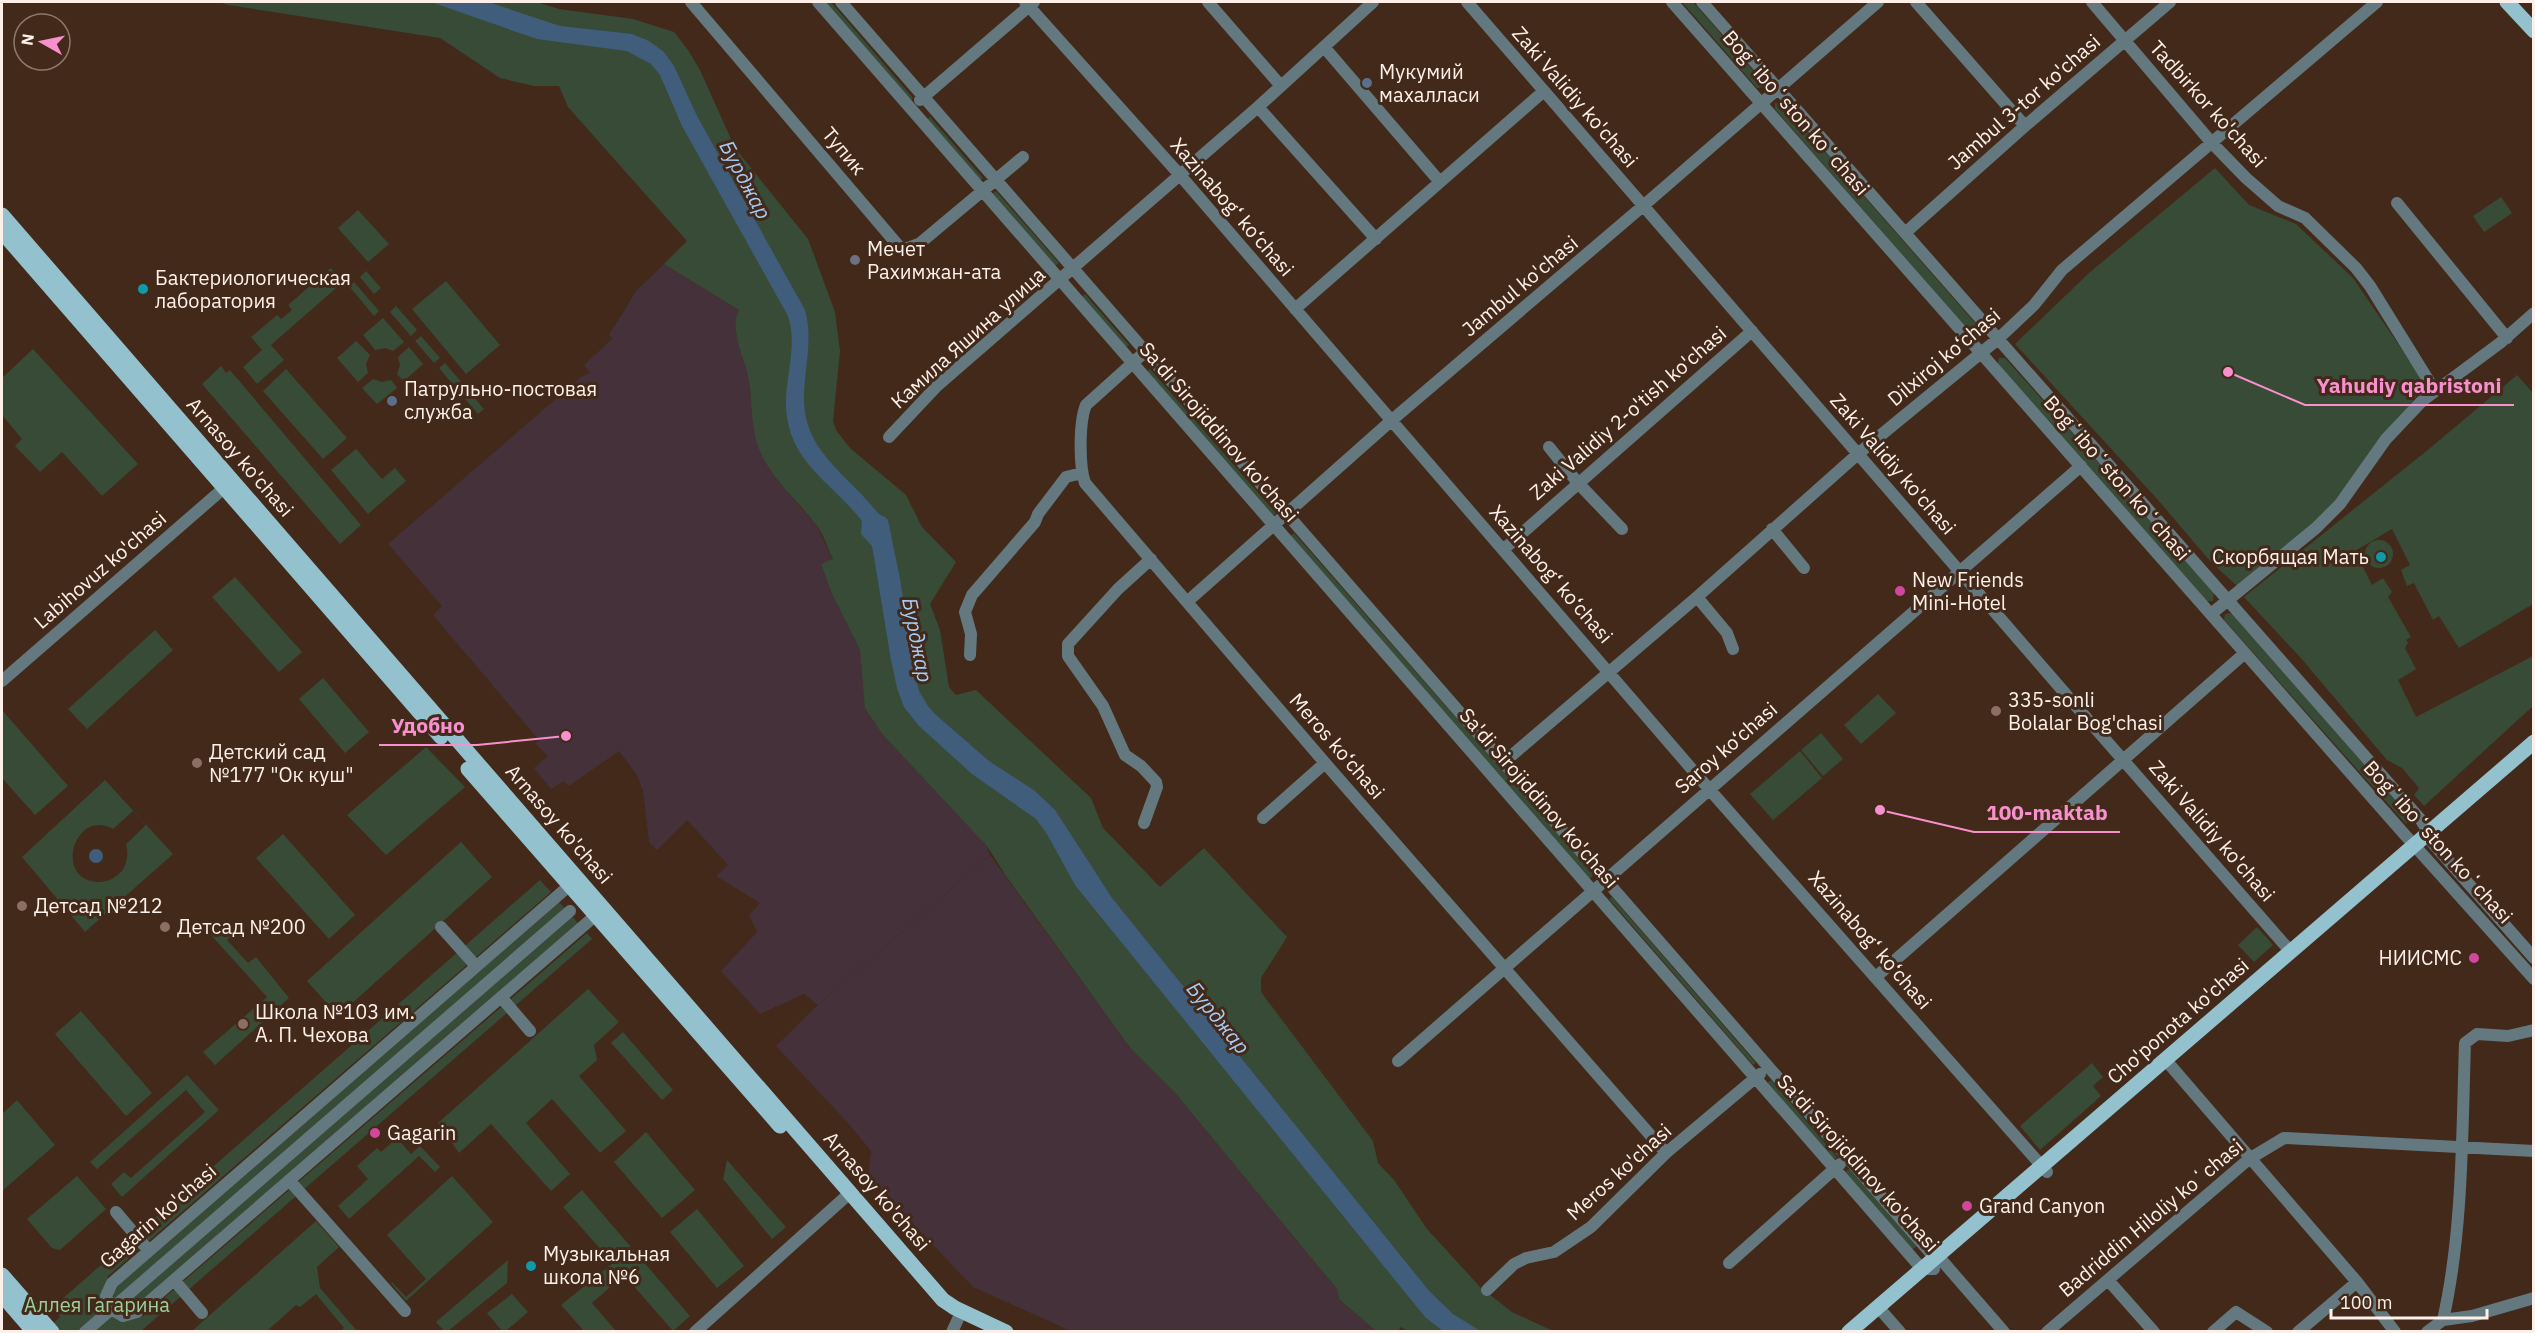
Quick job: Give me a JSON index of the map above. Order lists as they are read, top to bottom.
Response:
{
  "streets": {
    "main road": ["Arnasoy ko'chasi", "Cho'ponota ko'chasi"],
    "street": [
      "Zaki Validiy ko'chasi",
      "Jambul 3-tor ko'chasi",
      "Tadbirkor ko'chasi",
      "Bogʻiboʻston koʻchasi",
      "Тупик",
      "Xazinabog‘ ko‘chasi",
      "Jambul ko'chasi",
      "Камила Яшина улица",
      "Dilxiroj ko‘chasi",
      "Zaki Validiy 2-o'tish ko'chasi",
      "Sa'di Sirojiddinov ko'chasi",
      "Labihovuz ko'chasi",
      "Meros ko‘chasi",
      "Saroy ko‘chasi",
      "Meros ko'chasi",
      "Gagarin ko'chasi",
      "Badriddin Hiloliy koʻchasi"
    ]
  },
  "crossings": [
    ["Zaki Validiy ko'chasi", "Jambul ko'chasi"],
    ["Zaki Validiy ko'chasi", "Dilxiroj ko‘chasi"],
    ["Zaki Validiy ko'chasi", "Zaki Validiy 2-o'tish ko'chasi"],
    ["Zaki Validiy ko'chasi", "Saroy ko‘chasi"],
    ["Zaki Validiy ko'chasi", "Cho'ponota ko'chasi"],
    ["Jambul 3-tor ko'chasi", "Tadbirkor ko'chasi"],
    ["Jambul 3-tor ko'chasi", "Bogʻiboʻston koʻchasi"],
    ["Tadbirkor ko'chasi", "Dilxiroj ko‘chasi"],
    ["Bogʻiboʻston koʻchasi", "Jambul ko'chasi"],
    ["Bogʻiboʻston koʻchasi", "Dilxiroj ko‘chasi"],
    ["Bogʻiboʻston koʻchasi", "Saroy ko‘chasi"],
    ["Bogʻiboʻston koʻchasi", "Cho'ponota ko'chasi"],
    ["Тупик", "Sa'di Sirojiddinov ko'chasi"],
    ["Xazinabog‘ ko‘chasi", "Jambul ko'chasi"],
    ["Xazinabog‘ ko‘chasi", "Камила Яшина улица"],
    ["Xazinabog‘ ko‘chasi", "Dilxiroj ko‘chasi"],
    ["Xazinabog‘ ko‘chasi", "Zaki Validiy 2-o'tish ko'chasi"],
    ["Xazinabog‘ ko‘chasi", "Saroy ko‘chasi"],
    ["Xazinabog‘ ko‘chasi", "Cho'ponota ko'chasi"],
    ["Jambul ko'chasi", "Sa'di Sirojiddinov ko'chasi"],
    ["Jambul ko'chasi", "Meros ko‘chasi"],
    ["Камила Яшина улица", "Sa'di Sirojiddinov ko'chasi"],
    ["Dilxiroj ko‘chasi", "Sa'di Sirojiddinov ko'chasi"],
    ["Sa'di Sirojiddinov ko'chasi", "Saroy ko‘chasi"],
    ["Sa'di Sirojiddinov ko'chasi", "Cho'ponota ko'chasi"],
    ["Sa'di Sirojiddinov ko'chasi", "Meros ko'chasi"],
    ["Arnasoy ko'chasi", "Labihovuz ko'chasi"],
    ["Arnasoy ko'chasi", "Gagarin ko'chasi"],
    ["Meros ko‘chasi", "Saroy ko‘chasi"],
    ["Meros ko‘chasi", "Meros ko'chasi"]
  ],
  "water": ["Бурджар"],
  "parks": ["Аллея Гагарина"],
  "places": [
    "Мукумий махалласи",
    "Мечет Рахимжан-ата",
    "Бактериологическая лаборатория",
    "Yahudiy qabristoni",
    "Патрульно-постовая служба",
    "Скорбящая Мать",
    "New Friends Mini-Hotel",
    "335-sonli Bolalar Bog'chasi",
    "Удобно",
    "Детский сад №177 \"Ок куш\"",
    "100-maktab",
    "Детсад №212",
    "Детсад №200",
    "НИИСМС",
    "Школа №103 им. А. П. Чехова",
    "Gagarin",
    "Grand Canyon",
    "Mузыкальная школа №6"
  ],
  "scale_bar": "100 m",
  "north": "left"
}
